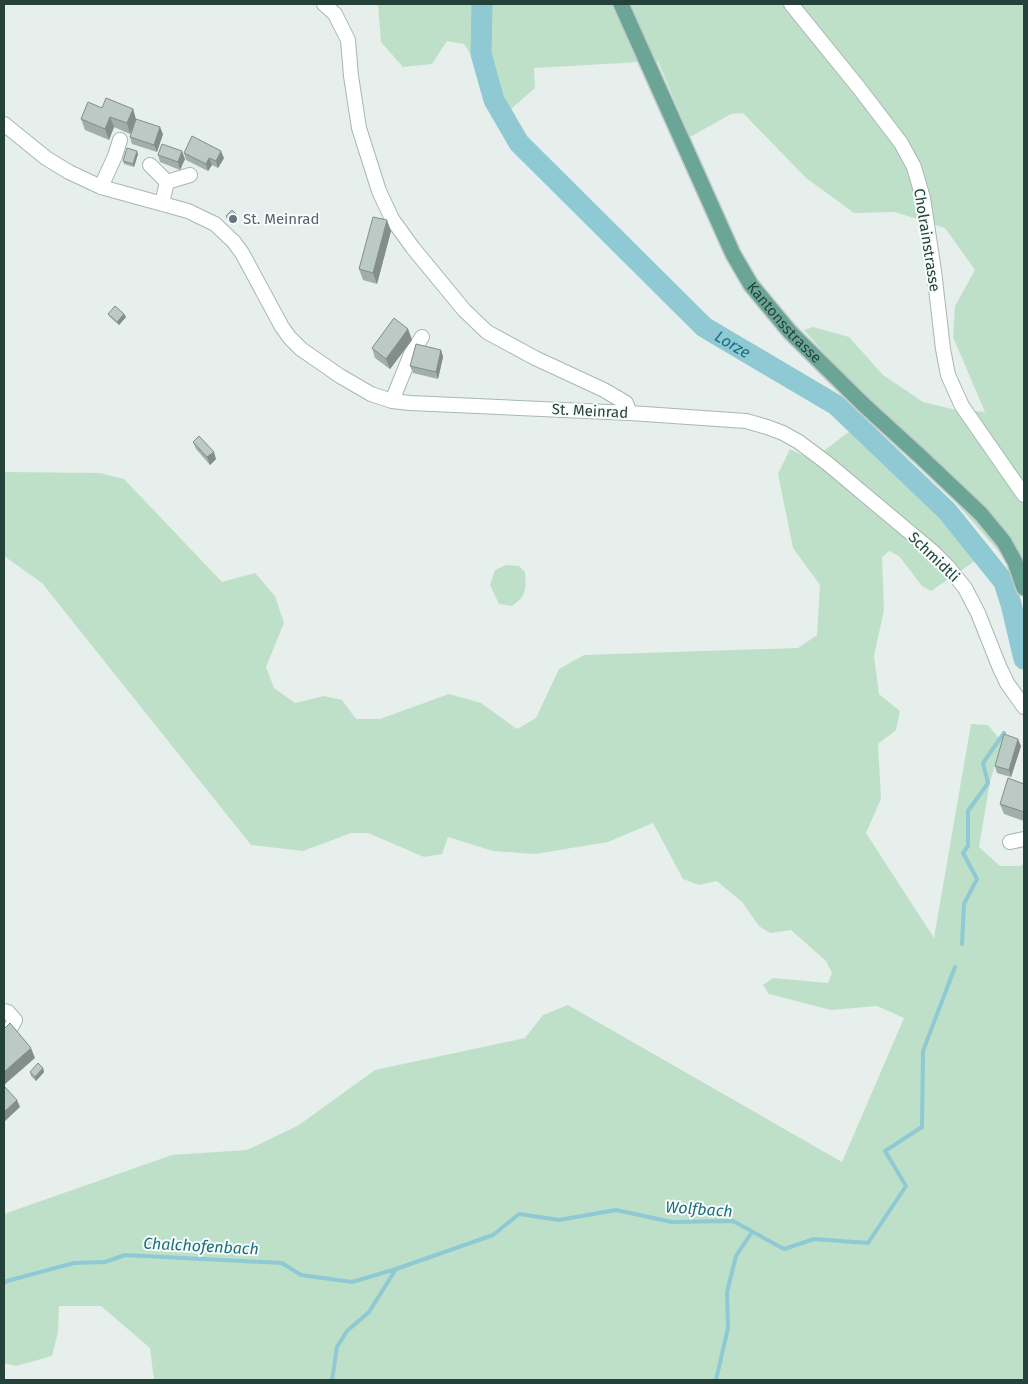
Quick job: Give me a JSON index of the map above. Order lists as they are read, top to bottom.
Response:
{
  "streets": {
    "main road": ["Kantonsstrasse"],
    "street": ["Cholrainstrasse", "St. Meinrad", "Schmidtli"]
  },
  "crossings": [
    ["St. Meinrad", "Schmidtli"]
  ],
  "water": ["Lorze", "Wolfbach", "Chalchofenbach"],
  "places": ["St. Meinrad"]
}
